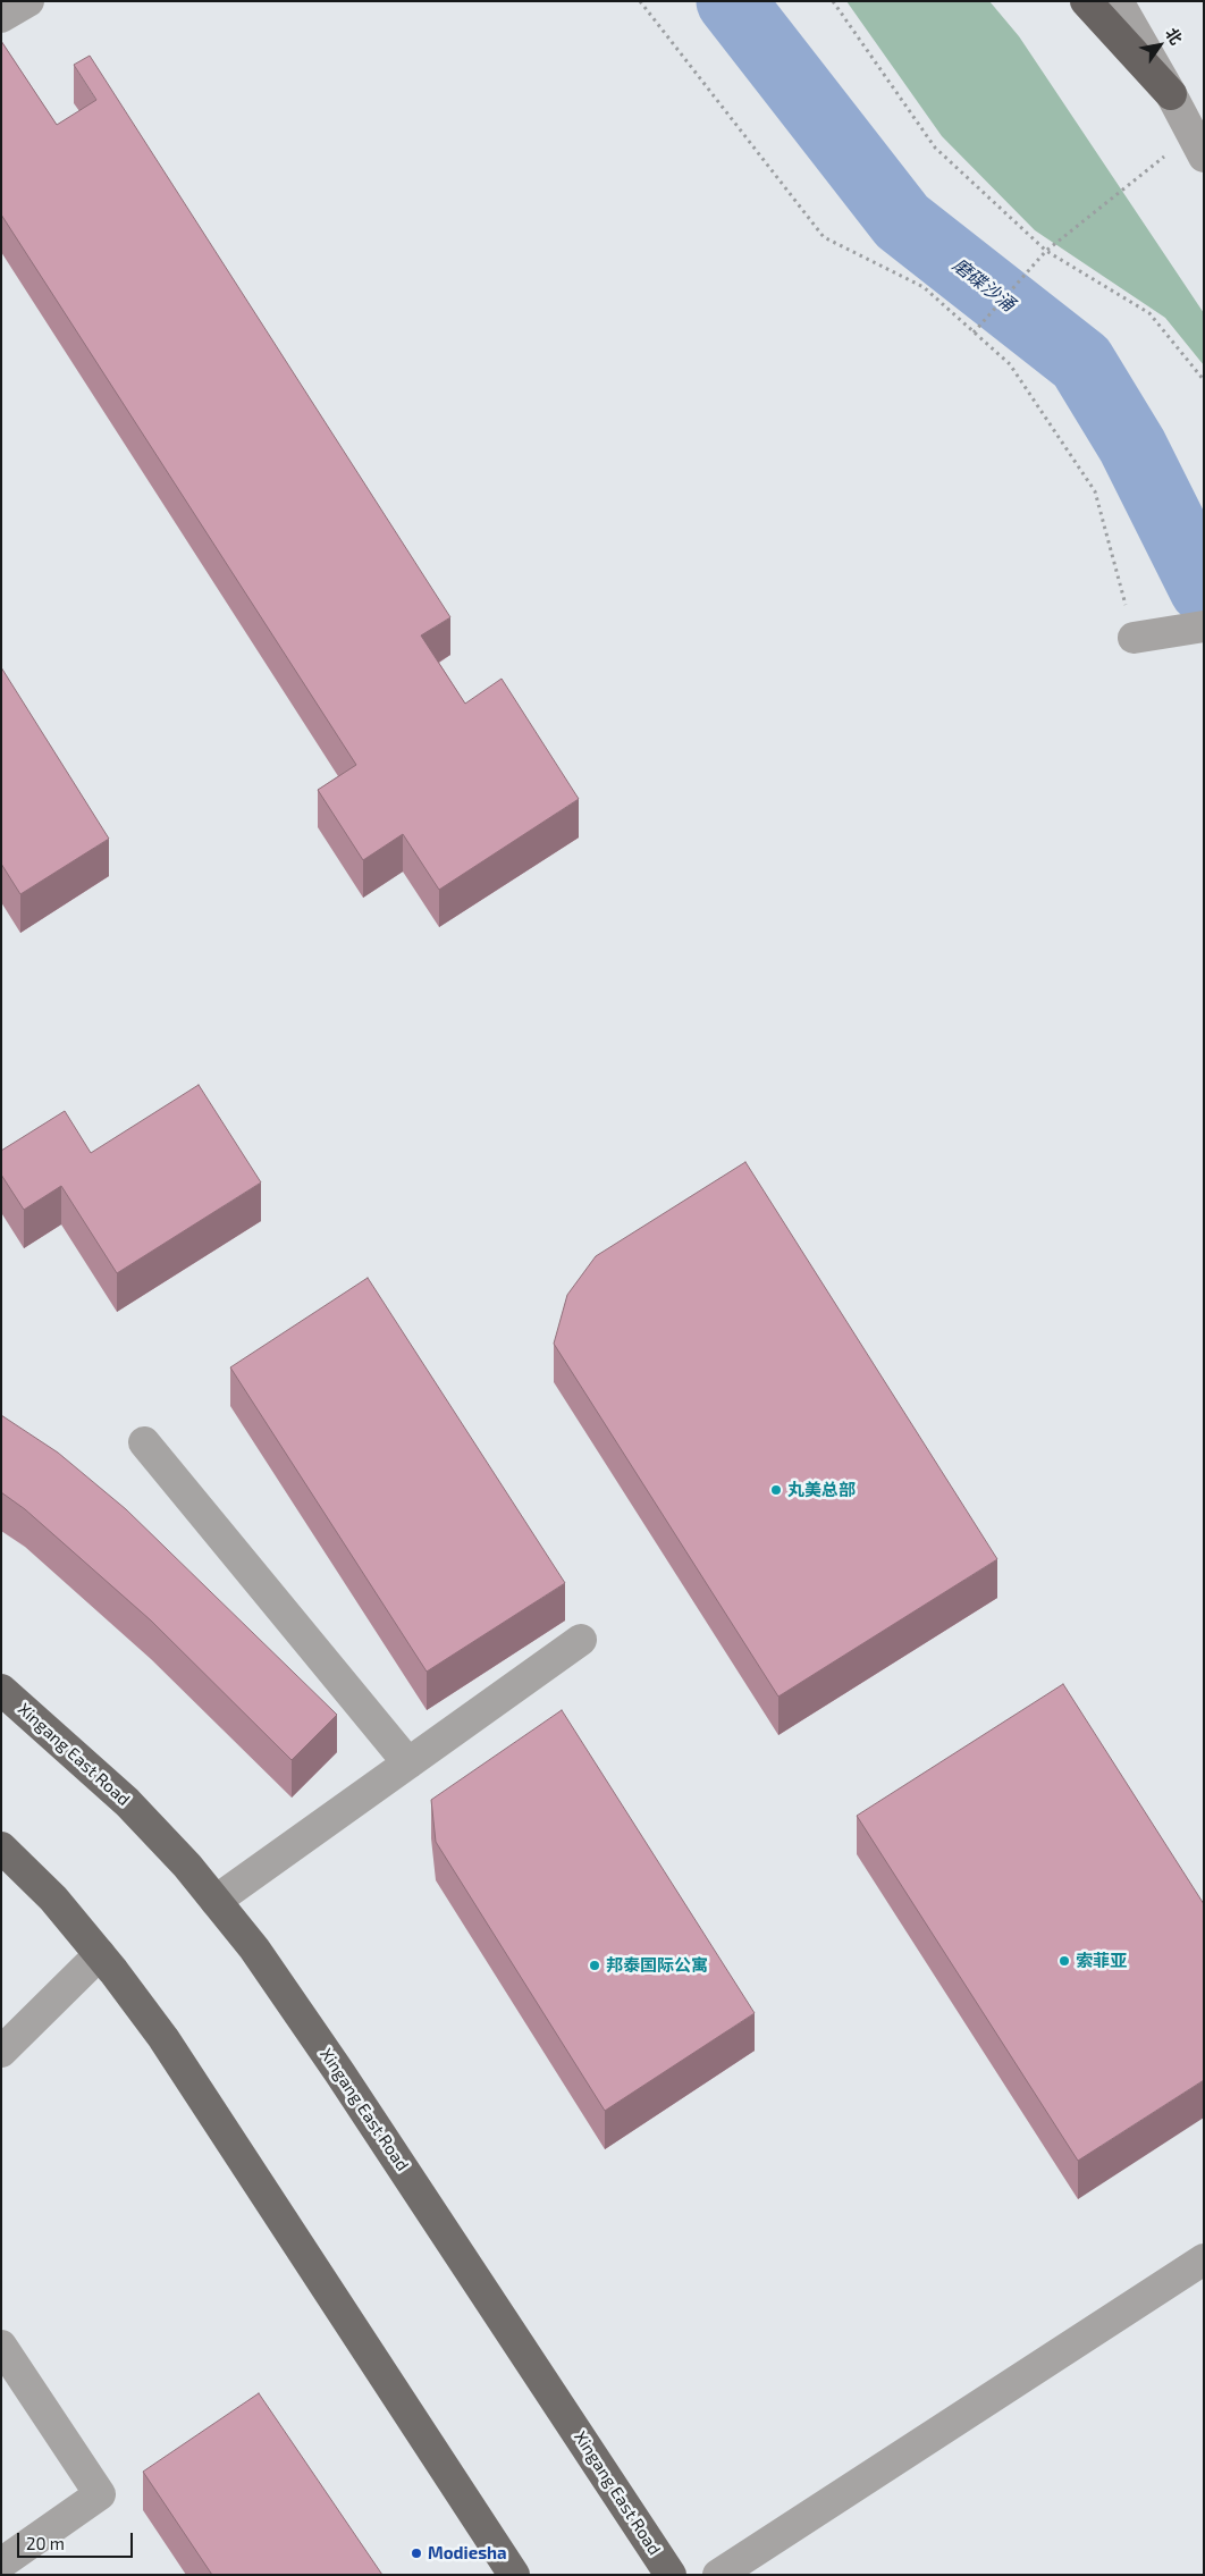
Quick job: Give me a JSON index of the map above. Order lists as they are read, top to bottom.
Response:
{
  "streets": {
    "main road": ["Xingang East Road"]
  },
  "water": ["磨碟沙涌"],
  "places": [
    "丸美总部",
    "索菲亚",
    "邦泰国际公寓",
    "Modiesha"
  ],
  "scale_bar": "20 m",
  "north": "top right"
}
